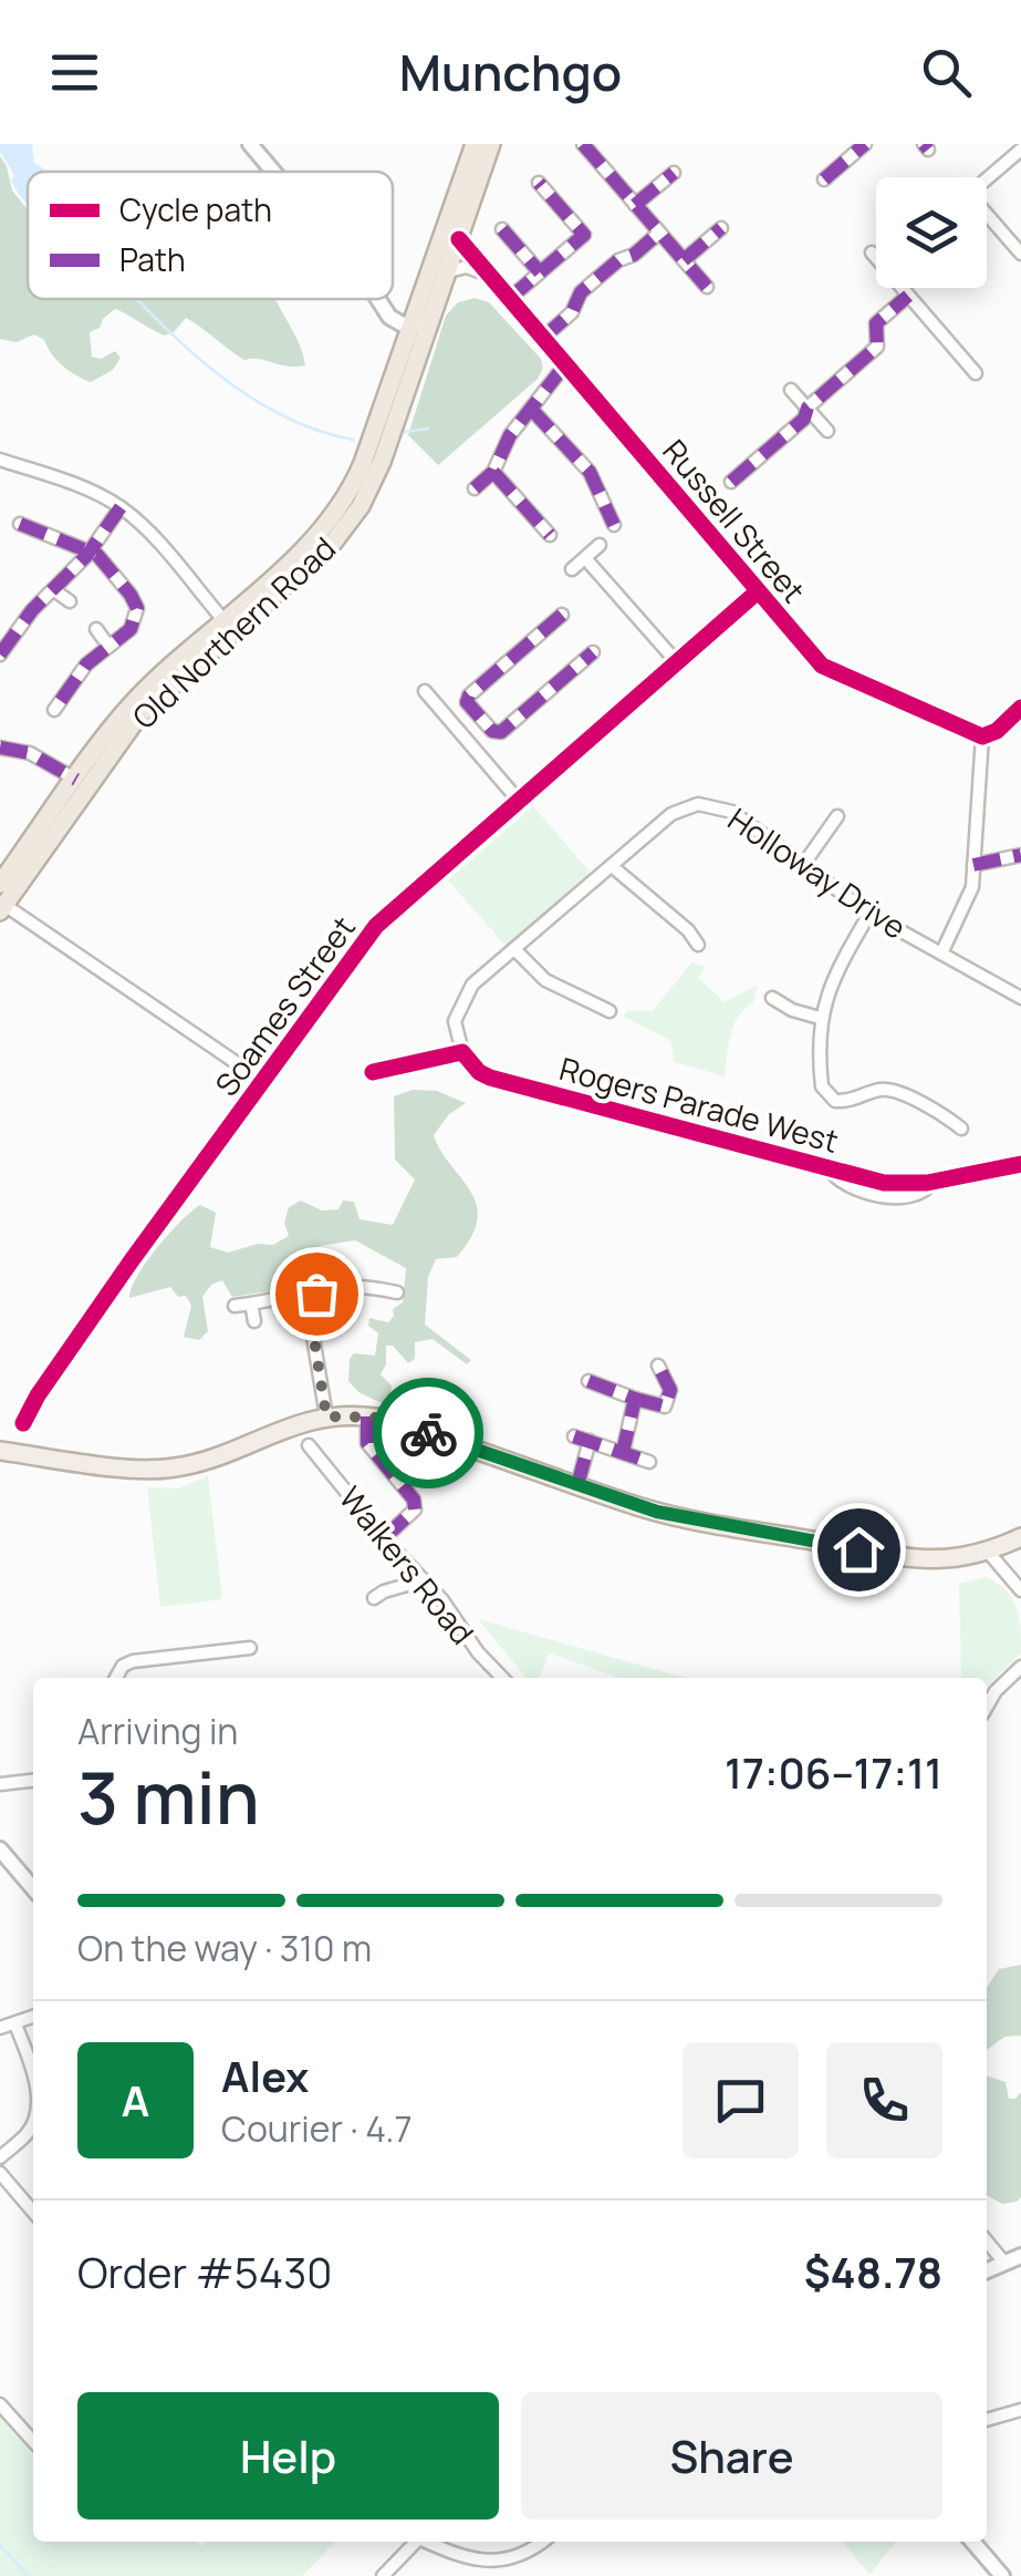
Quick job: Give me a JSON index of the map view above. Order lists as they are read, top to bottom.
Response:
{
  "streets": {
    "highway": ["Old Northern Road"],
    "street": [
      "Russell Street",
      "Holloway Drive",
      "Soames Street",
      "Rogers Parade West",
      "Walkers Road"
    ]
  },
  "crossings": [
    ["Russell Street", "Old Northern Road"],
    ["Russell Street", "Soames Street"],
    ["Holloway Drive", "Rogers Parade West"]
  ],
  "legend": ["Cycle path", "Path"],
  "page": {
    "header": "Munchgo",
    "heading": ["3 min", "Arriving in", "17:06–17:11"],
    "panel": [
      "Alex",
      "Courier · 4.7",
      "Order #5430",
      "$48.78"
    ],
    "bar": "On the way · 310 m",
    "round": "A",
    "buttons": ["Help", "Share"]
  }
}
